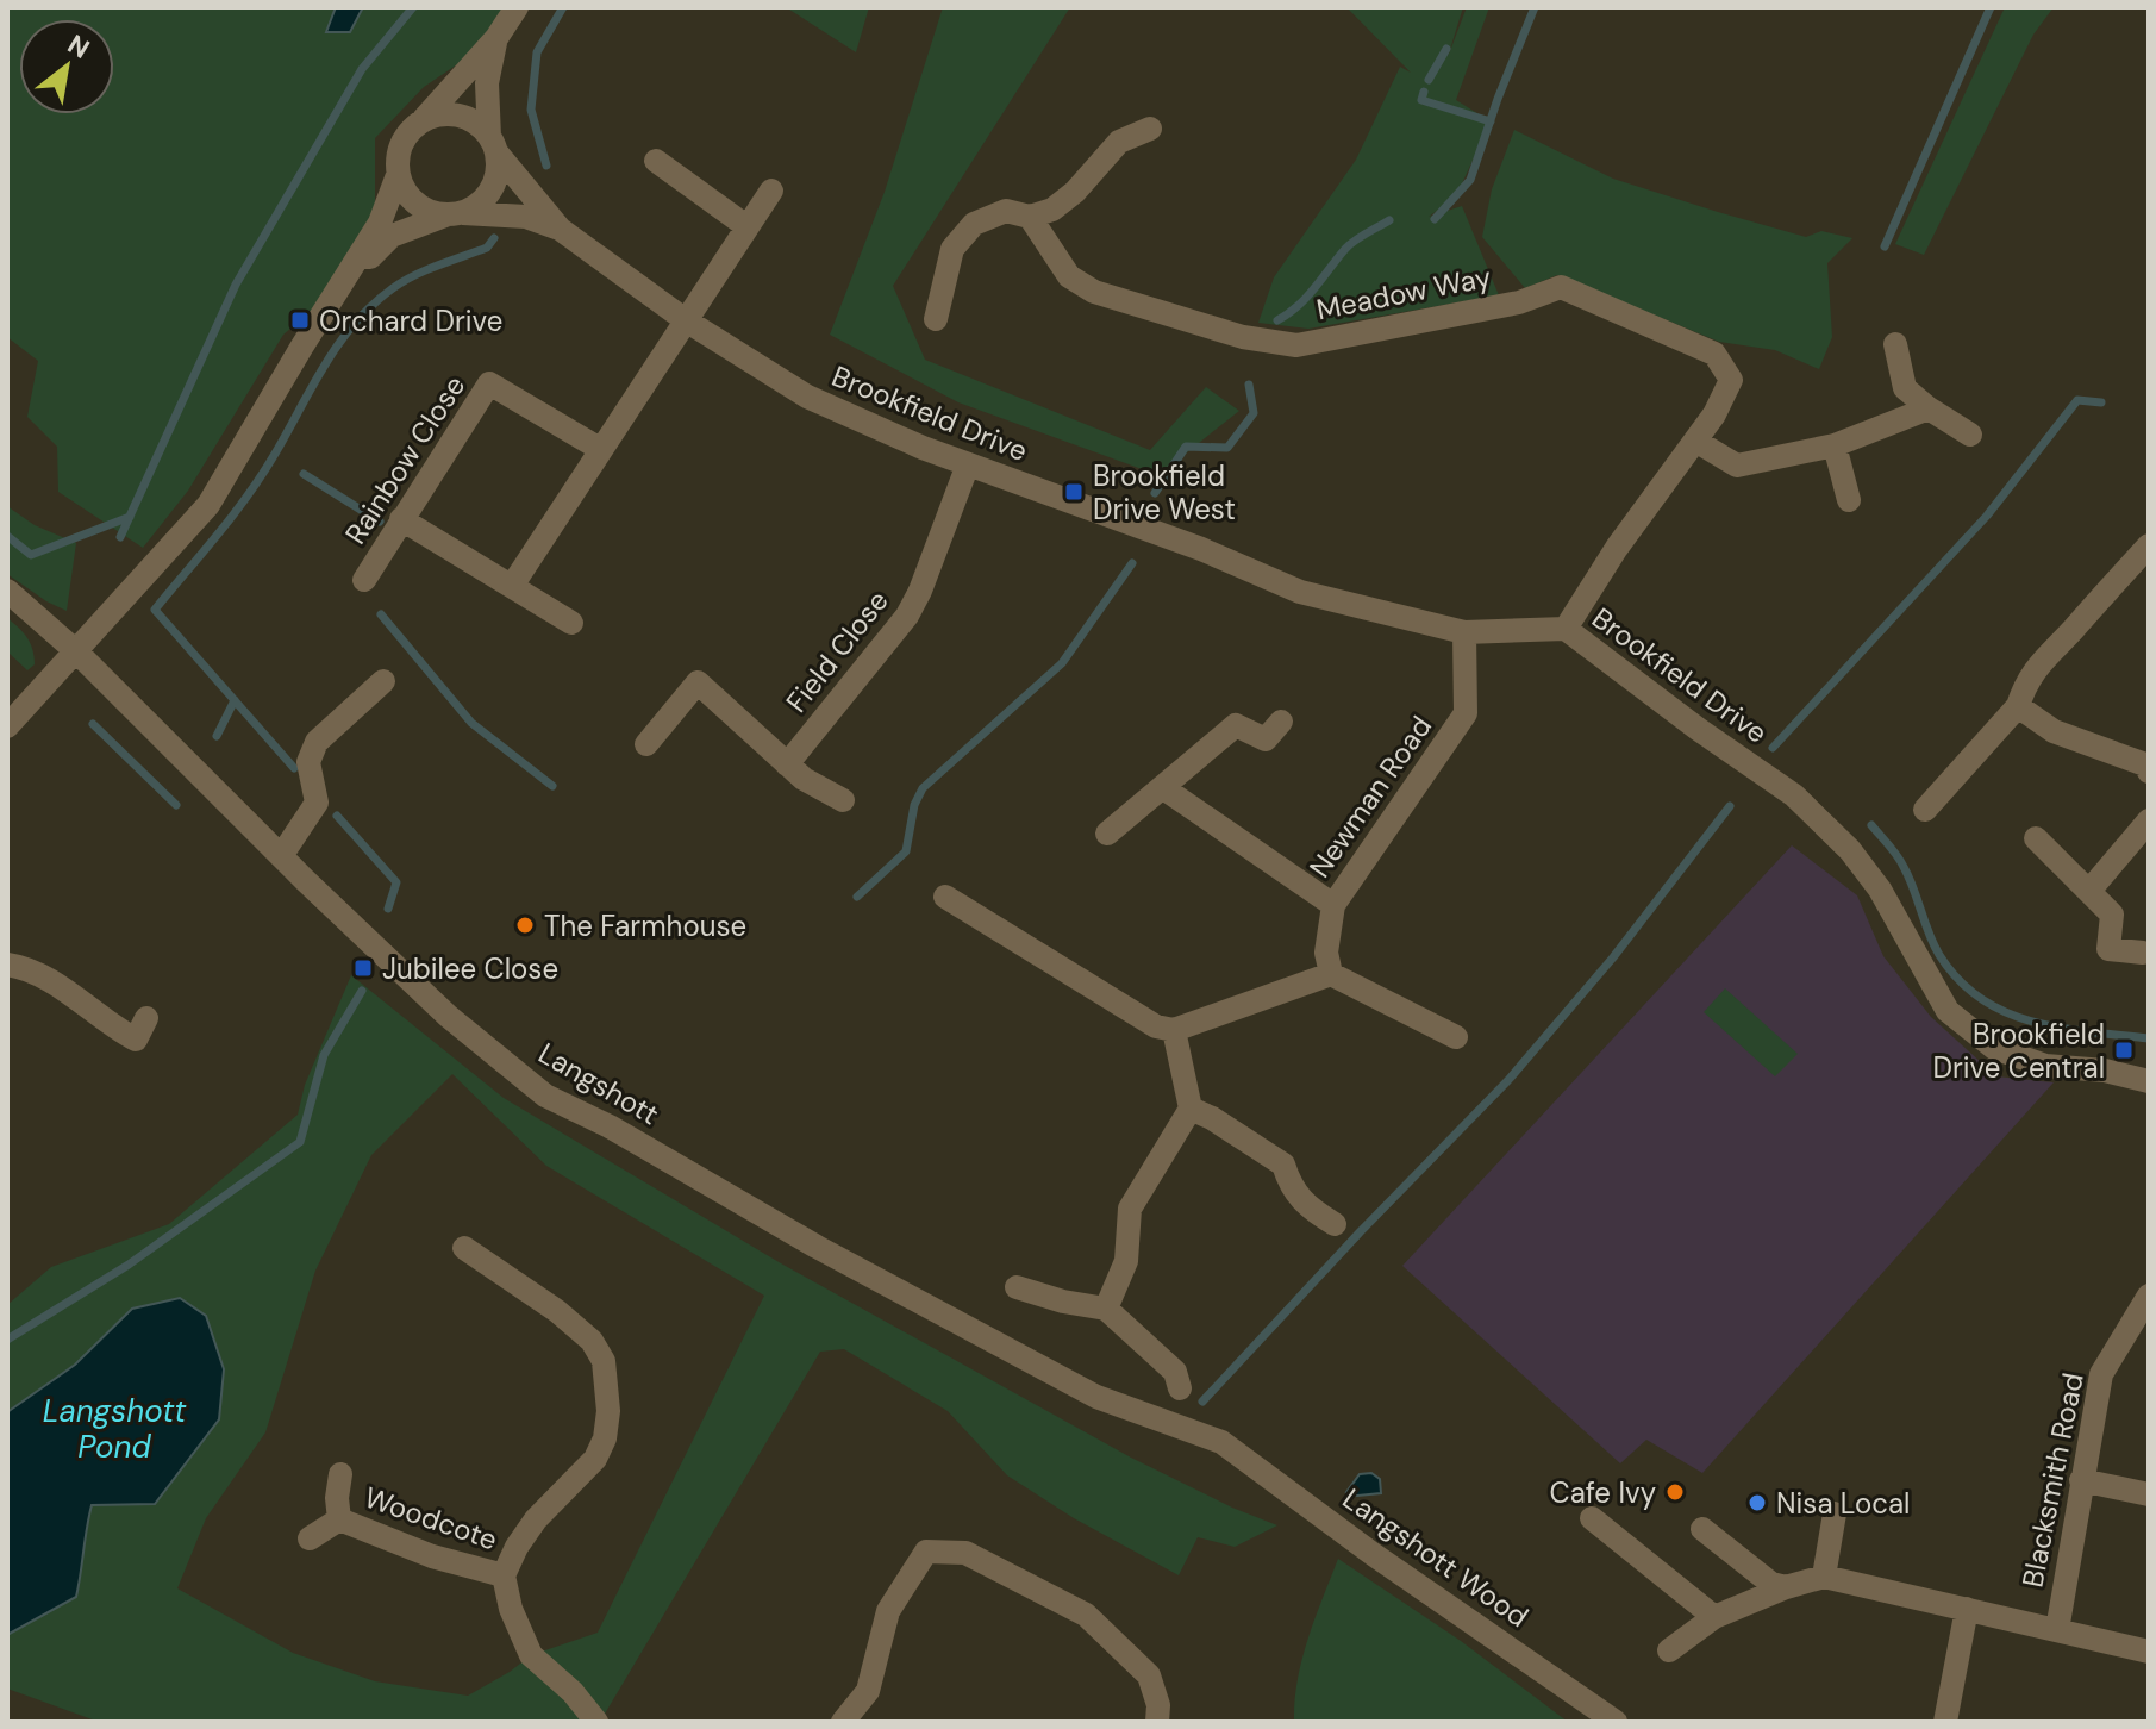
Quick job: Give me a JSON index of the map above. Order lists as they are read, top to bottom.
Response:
{
  "streets": {
    "street": [
      "Meadow Way",
      "Brookfield Drive",
      "Rainbow Close",
      "Field Close",
      "Newman Road",
      "Langshott",
      "Blacksmith Road",
      "Woodcote",
      "Langshott Wood"
    ]
  },
  "crossings": [
    ["Meadow Way", "Brookfield Drive"],
    ["Brookfield Drive", "Field Close"],
    ["Brookfield Drive", "Newman Road"],
    ["Langshott", "Langshott Wood"]
  ],
  "water": ["Langshott Pond"],
  "places": {
    "transit": [
      "Orchard Drive",
      "Brookfield Drive West",
      "Jubilee Close",
      "Brookfield Drive Central"
    ],
    "other": ["The Farmhouse", "Cafe Ivy", "Nisa Local"]
  },
  "north": "top right"
}
